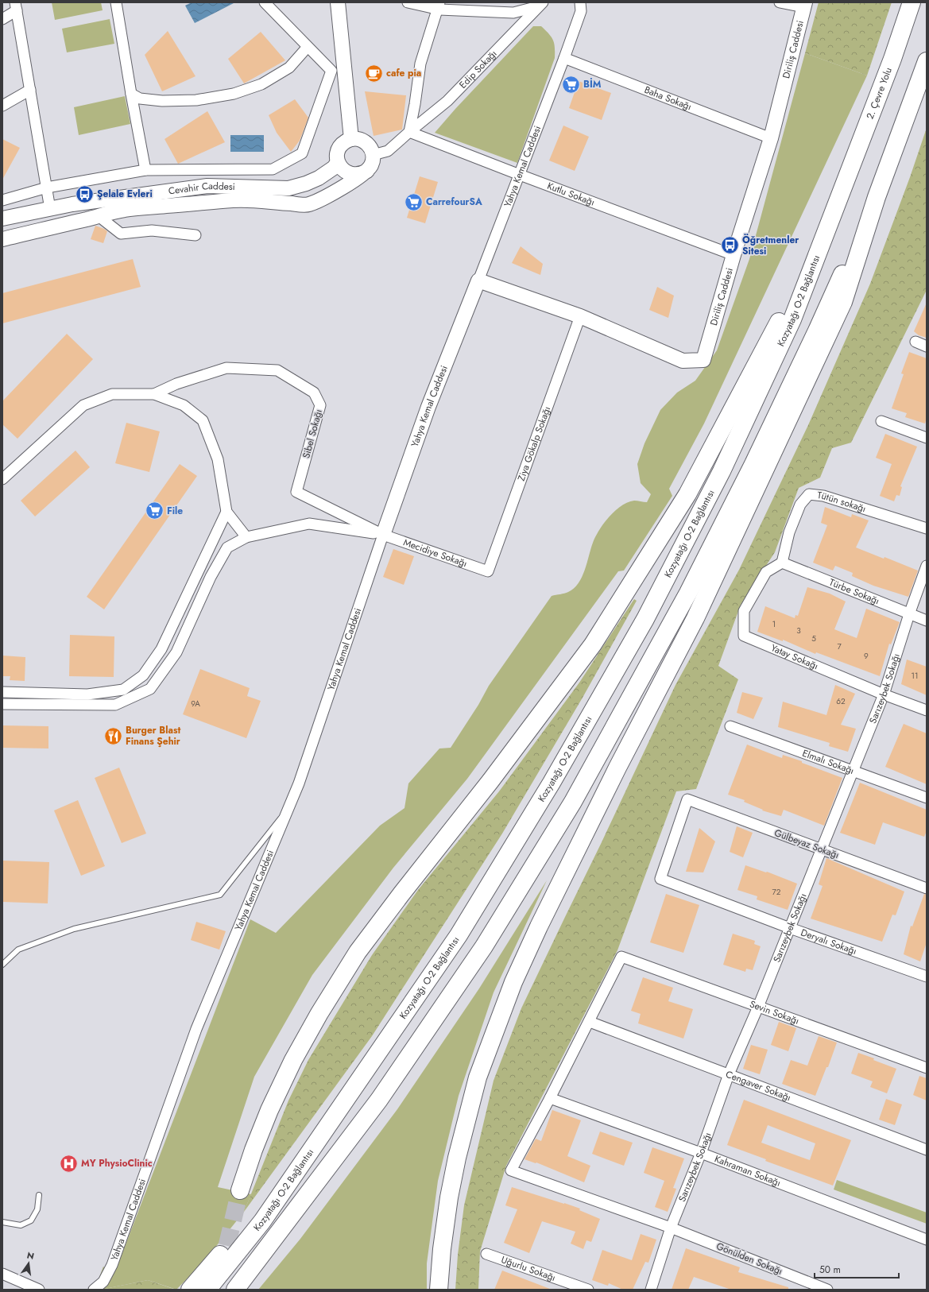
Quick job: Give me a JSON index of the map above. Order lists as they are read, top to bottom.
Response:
{
  "streets": {
    "highway": ["2. Çevre Yolu", "Kozyatağı O-2 Bağlantısı"],
    "street": [
      "Diriliş Caddesi",
      "Edip Sokağı",
      "Baha Sokağı",
      "Yahya Kemal Caddesi",
      "Cevahir Caddesi",
      "Kutlu Sokağı",
      "Sibel Sokağı",
      "Ziya Gökalp Sokağı",
      "Tütün sokağı",
      "Mecidiye Sokağı",
      "Türbe Sokağı",
      "Yatay Sokağı",
      "Sarızeybek Sokağı",
      "Elmalı Sokağı",
      "Gülbeyaz Sokağı",
      "Deryalı Sokağı",
      "Sevin Sokağı",
      "Cengaver Sokağı",
      "Kahraman Sokağı",
      "Gönülden Sokağı",
      "Uğurlu Sokağı"
    ]
  },
  "crossings": [
    ["Diriliş Caddesi", "Baha Sokağı"],
    ["Diriliş Caddesi", "Yahya Kemal Caddesi"],
    ["Diriliş Caddesi", "Kutlu Sokağı"],
    ["Diriliş Caddesi", "Ziya Gökalp Sokağı"],
    ["Edip Sokağı", "Cevahir Caddesi"],
    ["Edip Sokağı", "Kutlu Sokağı"],
    ["2. Çevre Yolu", "Kozyatağı O-2 Bağlantısı"],
    ["Baha Sokağı", "Yahya Kemal Caddesi"],
    ["Yahya Kemal Caddesi", "Kutlu Sokağı"],
    ["Yahya Kemal Caddesi", "Sibel Sokağı"],
    ["Yahya Kemal Caddesi", "Mecidiye Sokağı"],
    ["Sibel Sokağı", "Mecidiye Sokağı"],
    ["Ziya Gökalp Sokağı", "Mecidiye Sokağı"],
    ["Tütün sokağı", "Türbe Sokağı"],
    ["Tütün sokağı", "Yatay Sokağı"],
    ["Türbe Sokağı", "Yatay Sokağı"],
    ["Türbe Sokağı", "Sarızeybek Sokağı"],
    ["Yatay Sokağı", "Sarızeybek Sokağı"],
    ["Sarızeybek Sokağı", "Elmalı Sokağı"],
    ["Sarızeybek Sokağı", "Gülbeyaz Sokağı"],
    ["Sarızeybek Sokağı", "Deryalı Sokağı"],
    ["Sarızeybek Sokağı", "Sevin Sokağı"],
    ["Sarızeybek Sokağı", "Cengaver Sokağı"],
    ["Sarızeybek Sokağı", "Kahraman Sokağı"],
    ["Sarızeybek Sokağı", "Gönülden Sokağı"],
    ["Gülbeyaz Sokağı", "Deryalı Sokağı"],
    ["Sevin Sokağı", "Cengaver Sokağı"],
    ["Kahraman Sokağı", "Gönülden Sokağı"]
  ],
  "places": {
    "cafe": ["cafe pia"],
    "supermarket": ["BİM", "CarrefourSA", "File"],
    "bus stop": ["Şelale Evleri", "Öğretmenler Sitesi"],
    "restaurant": ["Burger Blast Finans Şehir"],
    "hospital": ["MY PhysioClinic"]
  },
  "house_numbers": [
    "1",
    "3",
    "5",
    "7",
    "9",
    "11",
    "62",
    "9A",
    "72"
  ],
  "scale_bar": "50 m",
  "north": "top"
}
